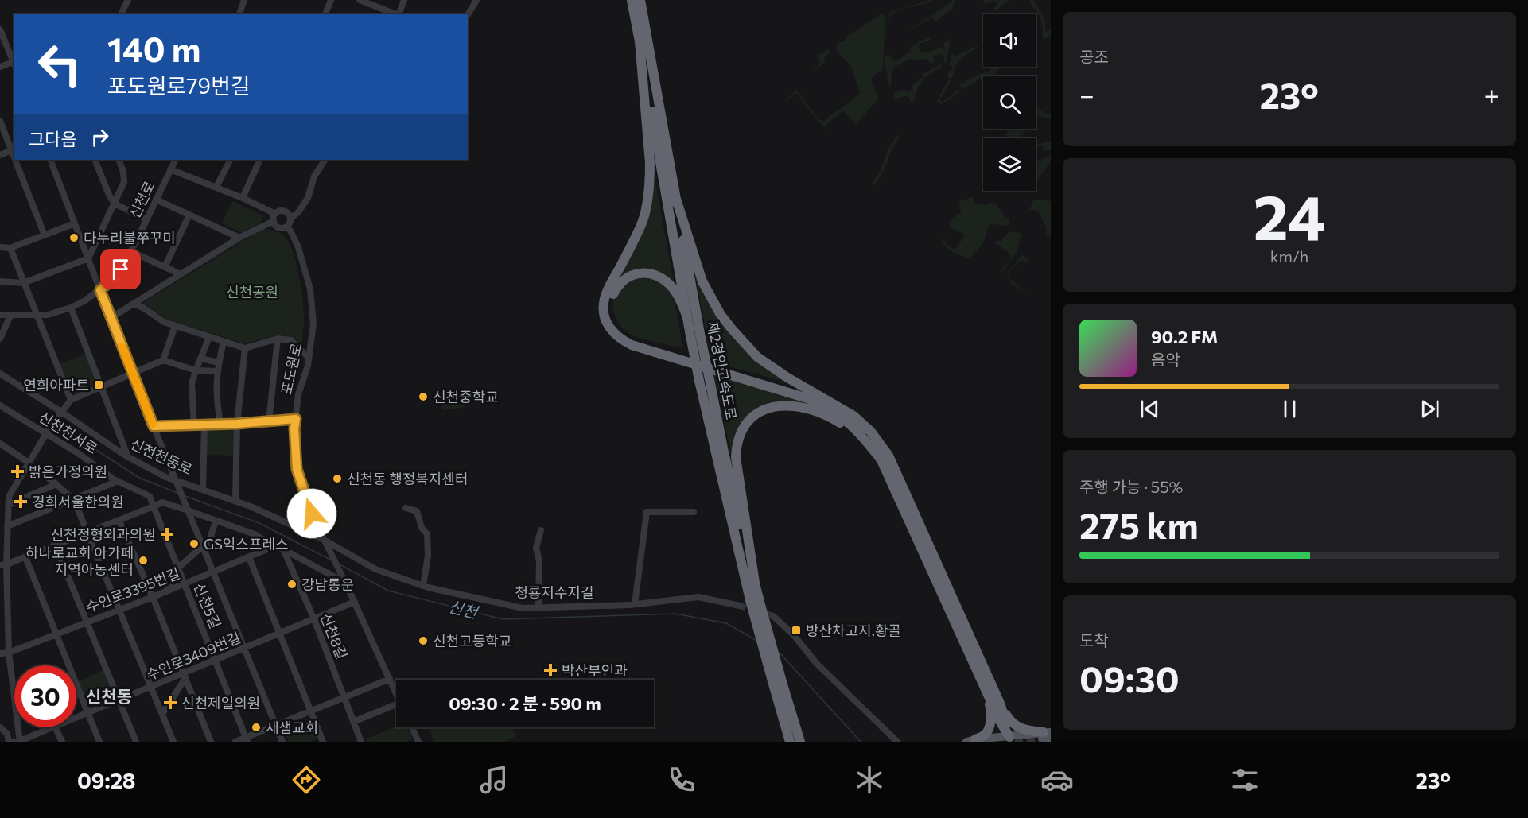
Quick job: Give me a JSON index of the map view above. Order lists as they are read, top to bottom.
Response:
{
  "streets": {
    "highway": ["제2경인고속도로"],
    "street": [
      "신천로",
      "포도원로",
      "신천천서로",
      "신천천동로",
      "수인로3395번길",
      "청룡저수지길",
      "신천5길",
      "신천8길",
      "수인로3409번길"
    ]
  },
  "crossings": [
    ["포도원로", "신천천동로"],
    ["포도원로", "청룡저수지길"],
    ["신천천서로", "신천5길"],
    ["신천천동로", "청룡저수지길"],
    ["수인로3395번길", "신천5길"],
    ["신천5길", "수인로3409번길"],
    ["신천8길", "수인로3409번길"]
  ],
  "districts": ["신천동"],
  "water": ["신천"],
  "parks": ["신천공원"],
  "places": {
    "other": [
      "다누리불쭈꾸미",
      "신천중학교",
      "신천동 행정복지센터",
      "GS익스프레스",
      "하나로교회 아가페 지역아동센터",
      "강남통운",
      "신천고등학교",
      "새샘교회"
    ],
    "transit": ["연희아파트", "방산차고지.황골"],
    "health": [
      "밝은가정의원",
      "경희서울한의원",
      "신천정형외과의원",
      "박산부인과",
      "신천제일의원"
    ]
  },
  "page": {
    "tile": [
      "공조",
      ["24", "km/h"],
      ["주행 가능 · 55%", "275 km"],
      ["도착", "09:30"]
    ],
    "turn": ["140 m", "포도원로79번길"],
    "heat": ["−", "23°", "+"],
    "then": "그다음",
    "song": ["90.2 FM", "음악"],
    "limit": "30",
    "trip": "09:30 · 2 분 · 590 m",
    "tabs": ["09:28", "23°"]
  }
}
